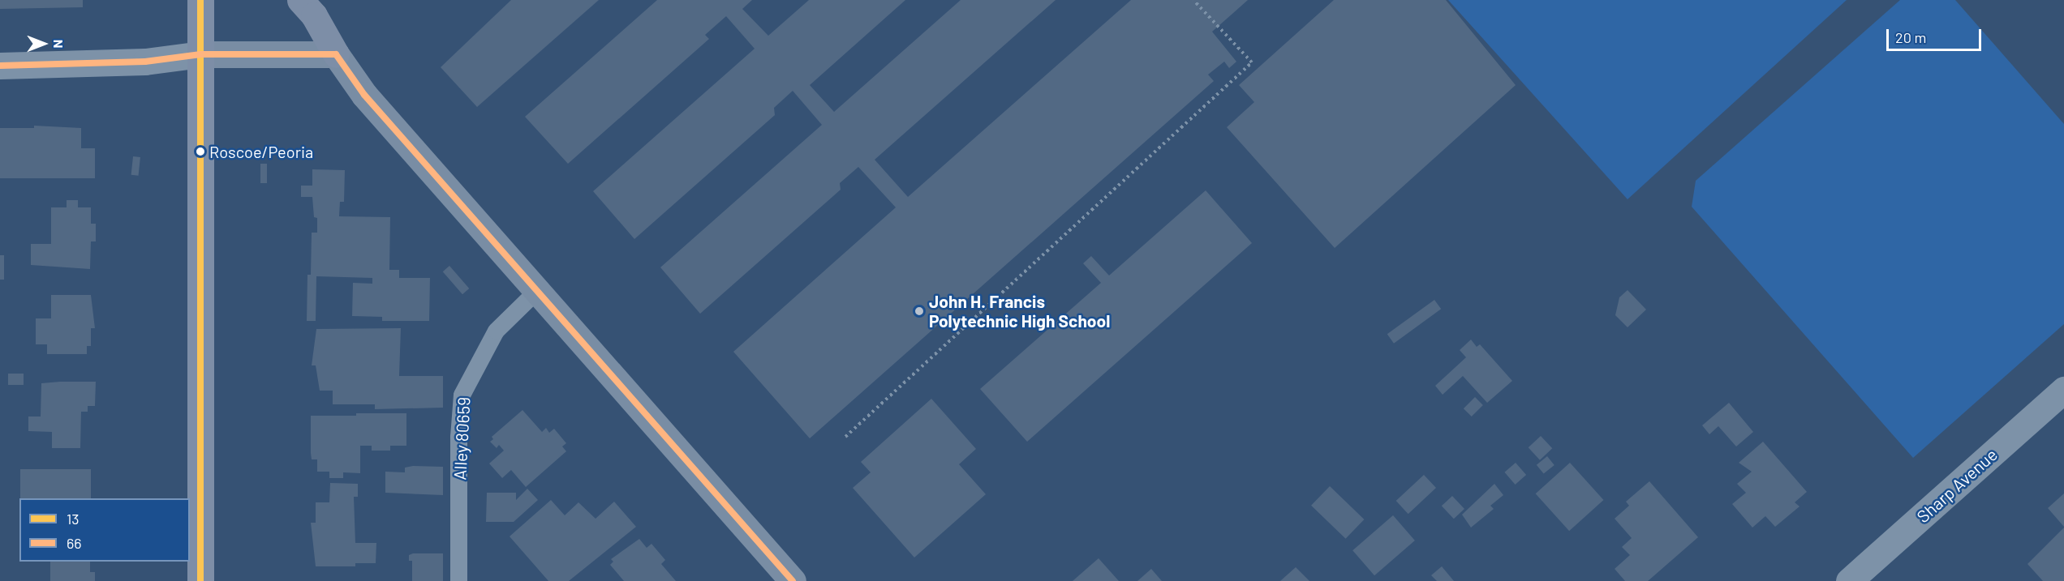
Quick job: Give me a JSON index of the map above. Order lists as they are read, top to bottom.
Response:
{
  "streets": {
    "street": ["Sharp Avenue"],
    "lane": ["Alley 80659"]
  },
  "places": ["Roscoe/Peoria", "John H. Francis Polytechnic High School"],
  "lines": ["transit line 13", "transit line 66"],
  "legend": ["13", "66"],
  "scale_bar": "20 m",
  "north": "right"
}
